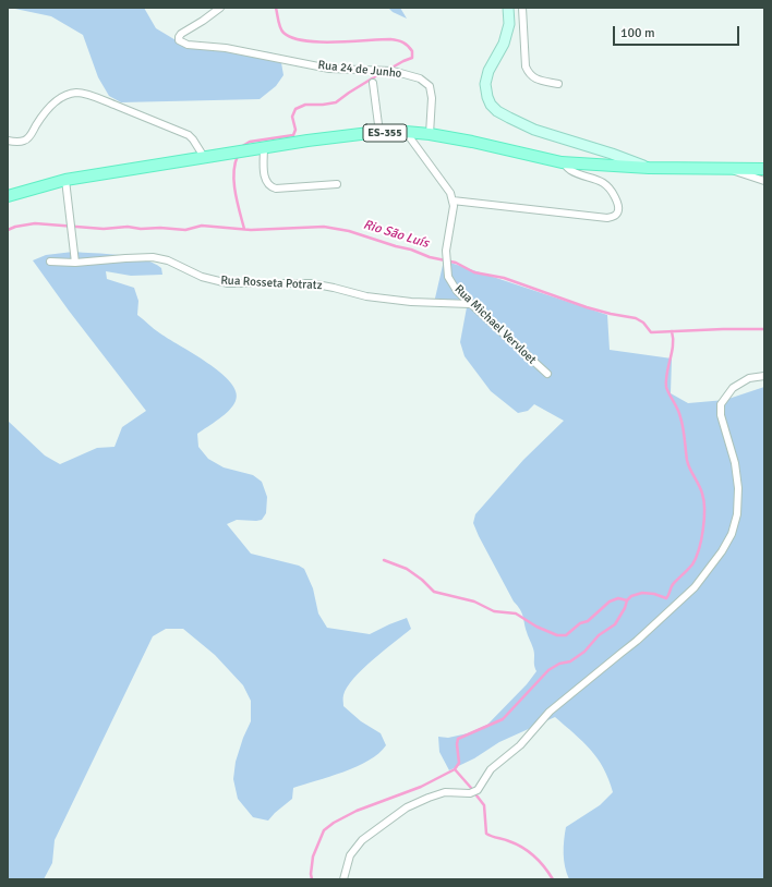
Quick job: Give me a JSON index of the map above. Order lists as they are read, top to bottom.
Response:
{
  "streets": {
    "main road": ["ES-355"],
    "street": ["Rua 24 de Junho", "Rua Rosseta Potratz", "Rua Michael Vervloet"]
  },
  "crossings": [
    ["Rua 24 de Junho", "ES-355"],
    ["Rua Rosseta Potratz", "Rua Michael Vervloet"]
  ],
  "water": ["Rio São Luís"],
  "scale_bar": "100 m"
}
